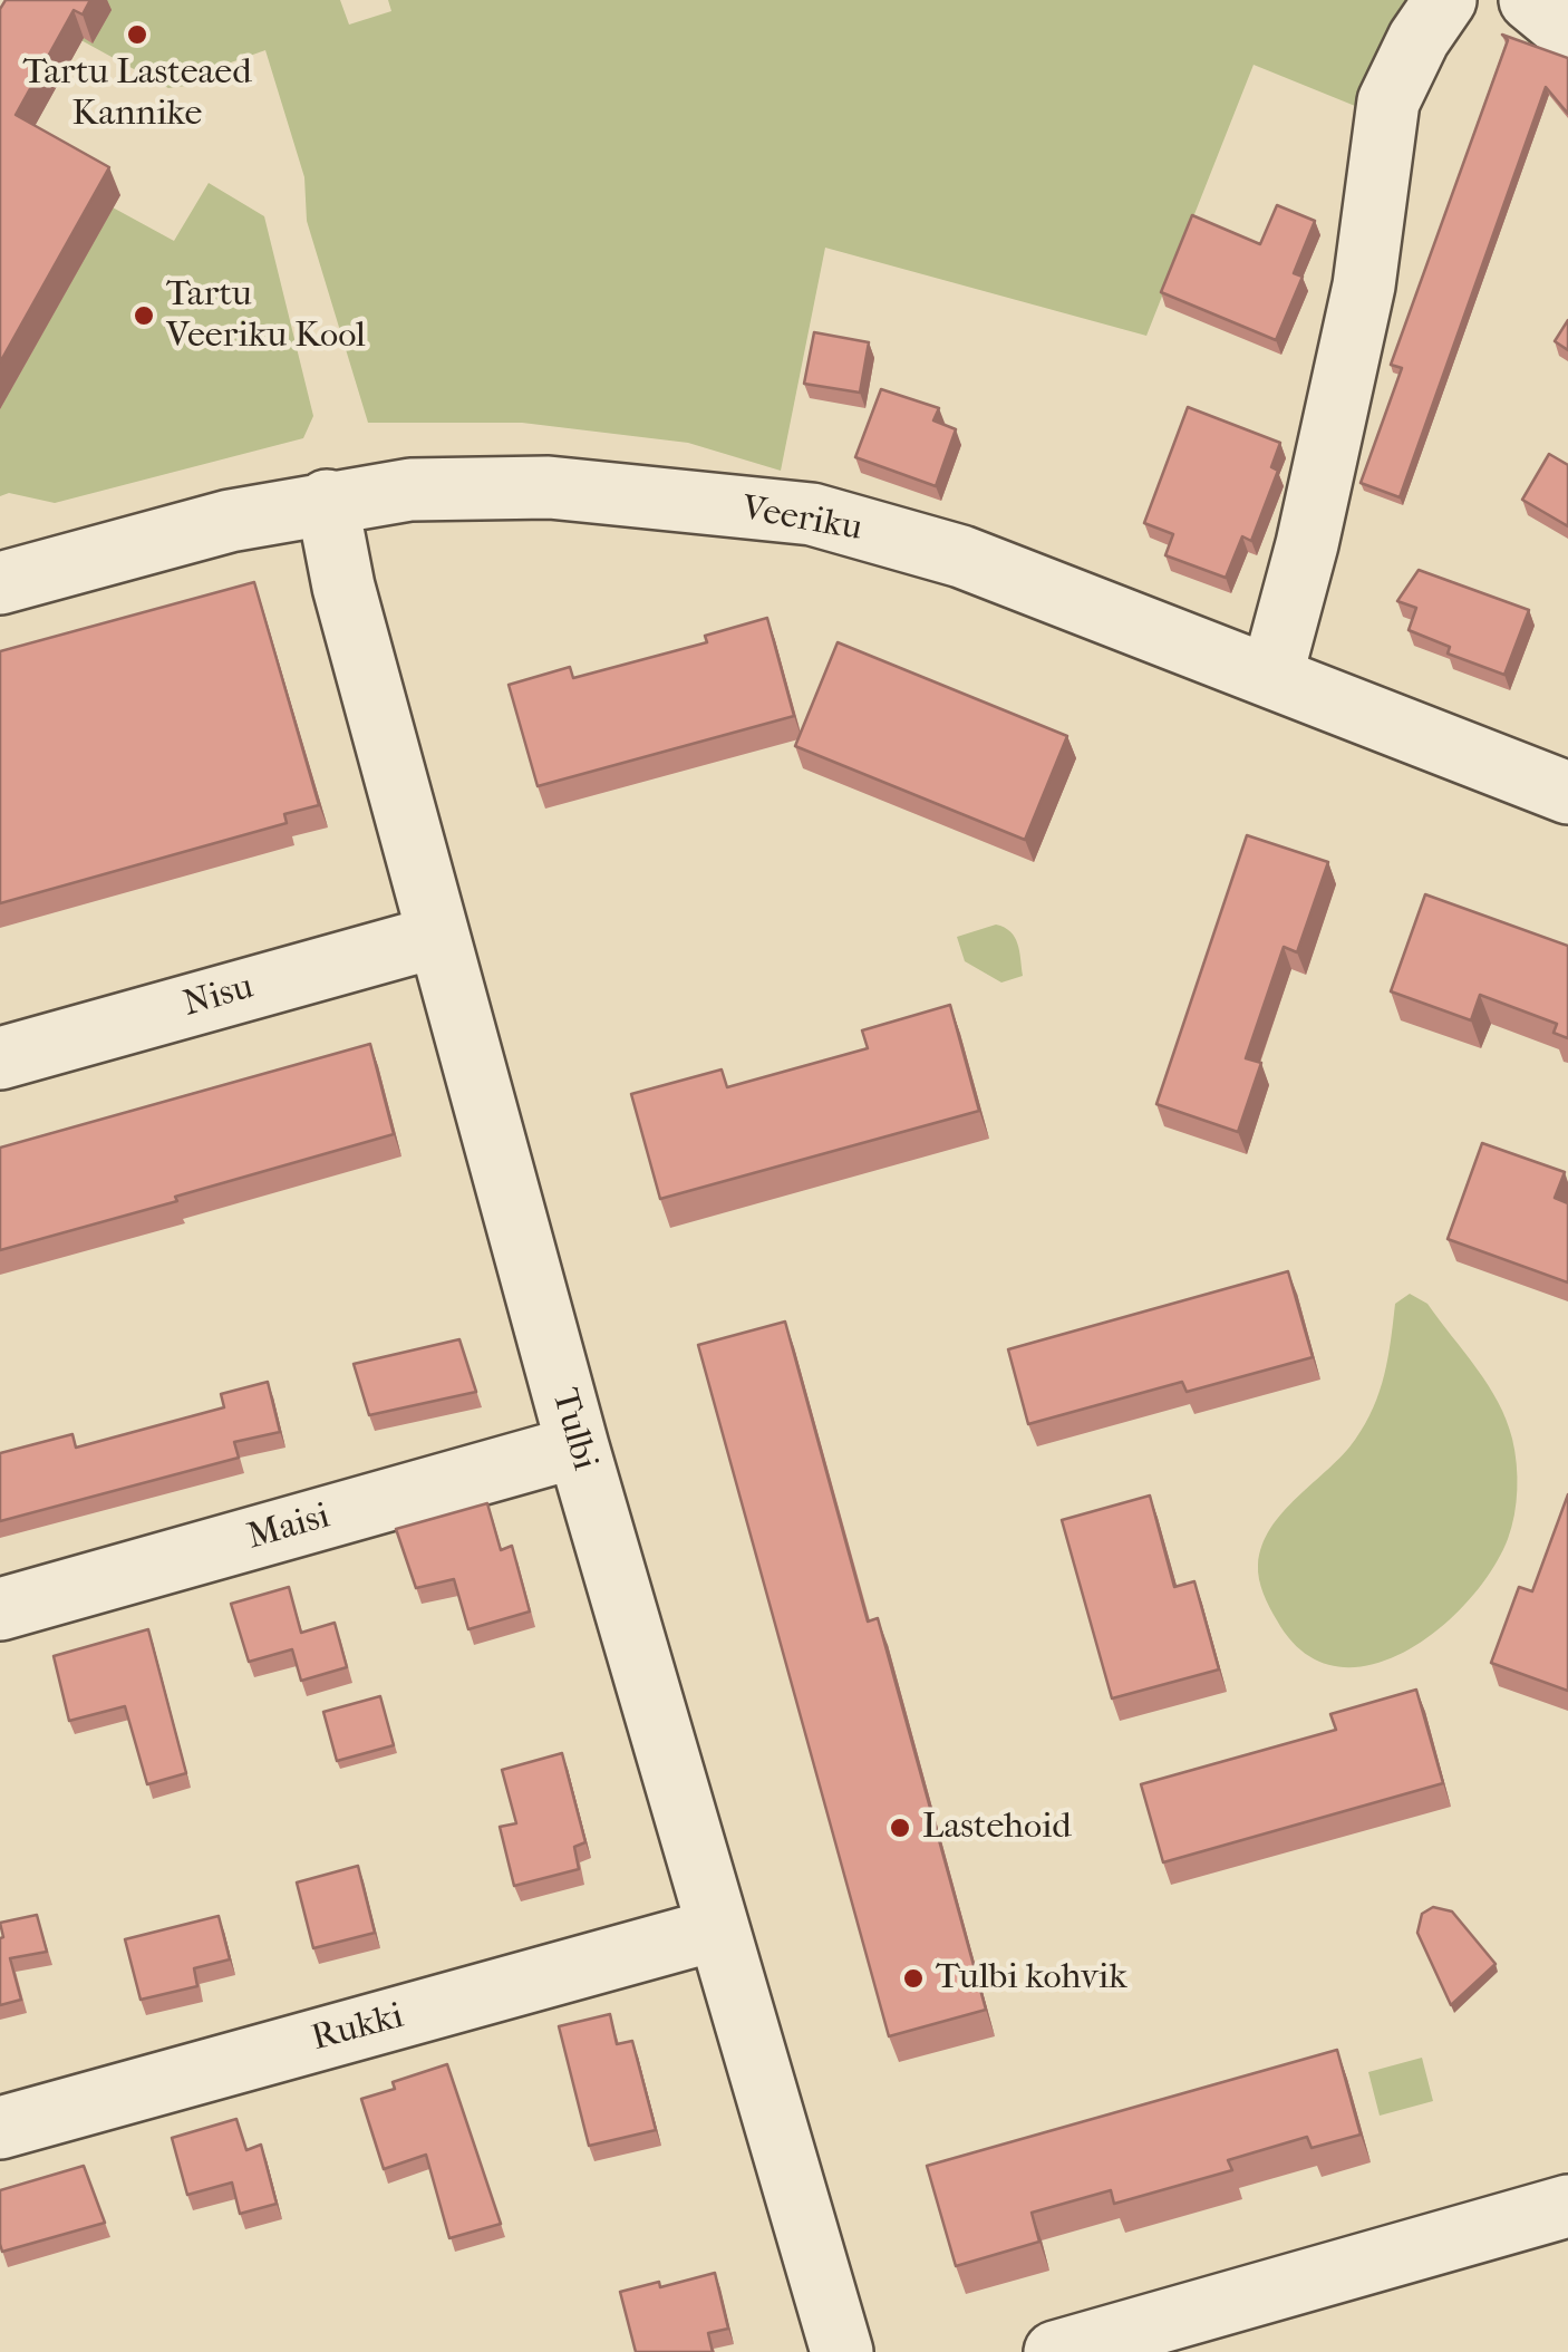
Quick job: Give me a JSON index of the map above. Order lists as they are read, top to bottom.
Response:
{
  "streets": {
    "street": [
      "Veeriku",
      "Nisu",
      "Tulbi",
      "Maisi",
      "Rukki"
    ]
  },
  "crossings": [
    ["Veeriku", "Tulbi"],
    ["Nisu", "Tulbi"],
    ["Tulbi", "Maisi"],
    ["Tulbi", "Rukki"]
  ],
  "places": [
    "Tartu Lasteaed Kannike",
    "Tartu Veeriku Kool",
    "Lastehoid",
    "Tulbi kohvik"
  ]
}
